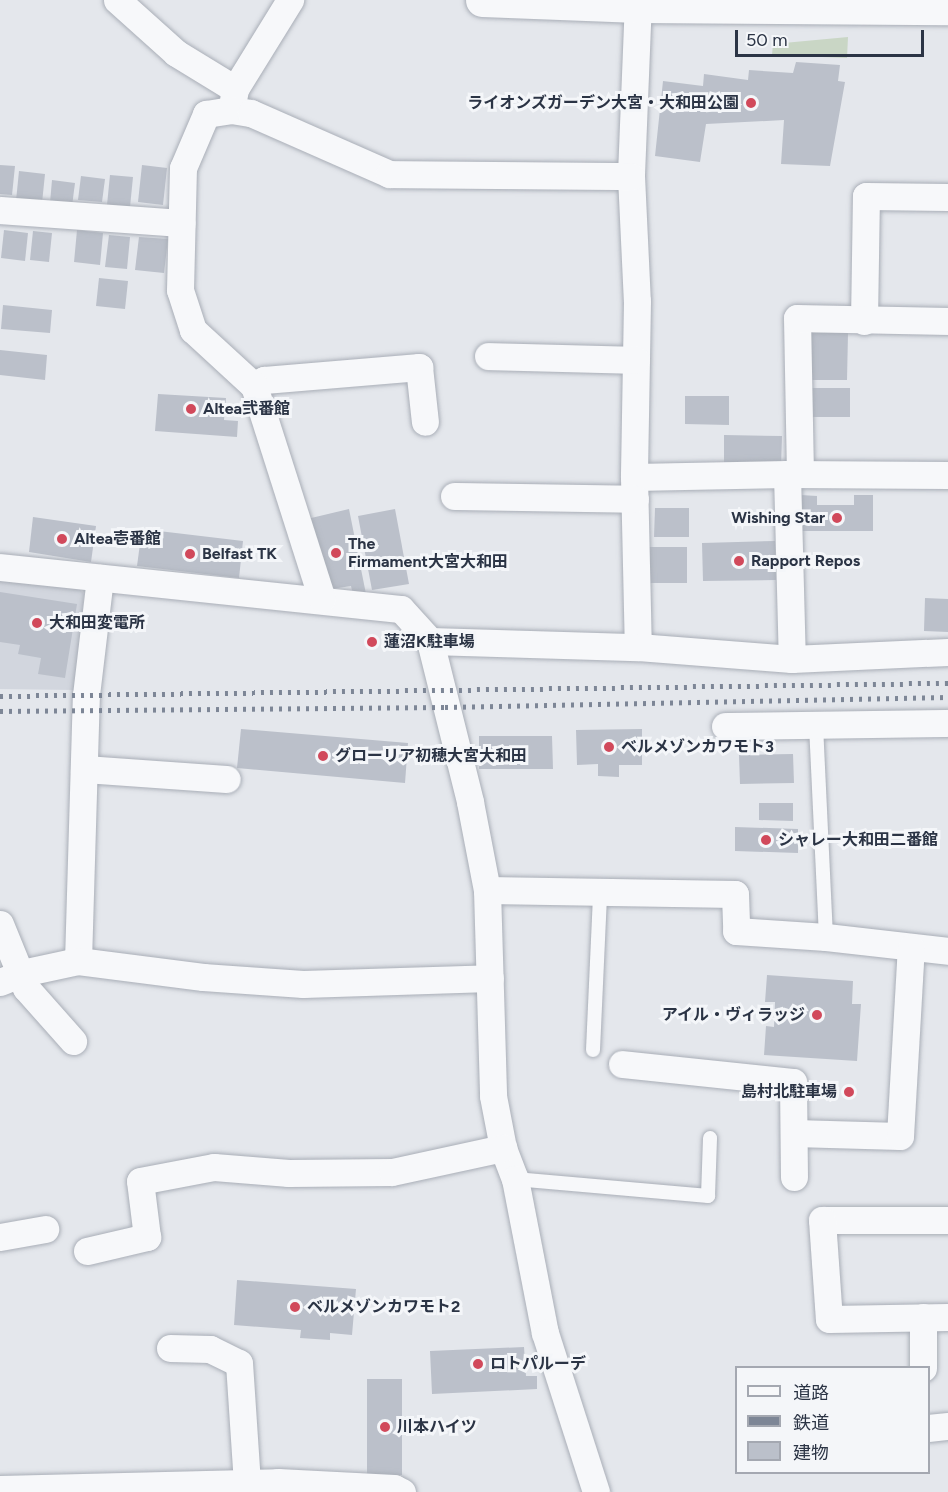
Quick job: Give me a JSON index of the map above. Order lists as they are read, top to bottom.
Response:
{
  "places": [
    "ライオンズガーデン大宮・大和田公園",
    "Altea弐番館",
    "Wishing Star",
    "Altea壱番館",
    "The Firmament大宮大和田",
    "Belfast TK",
    "Rapport Repos",
    "大和田変電所",
    "蓮沼K駐車場",
    "ベルメゾンカワモト3",
    "グローリア初穂大宮大和田",
    "シャレー大和田二番館",
    "アイル・ヴィラッジ",
    "島村北駐車場",
    "ベルメゾンカワモト2",
    "ロトパルーデ",
    "川本ハイツ"
  ],
  "legend": ["道路", "鉄道", "建物"],
  "scale_bar": "50 m"
}
